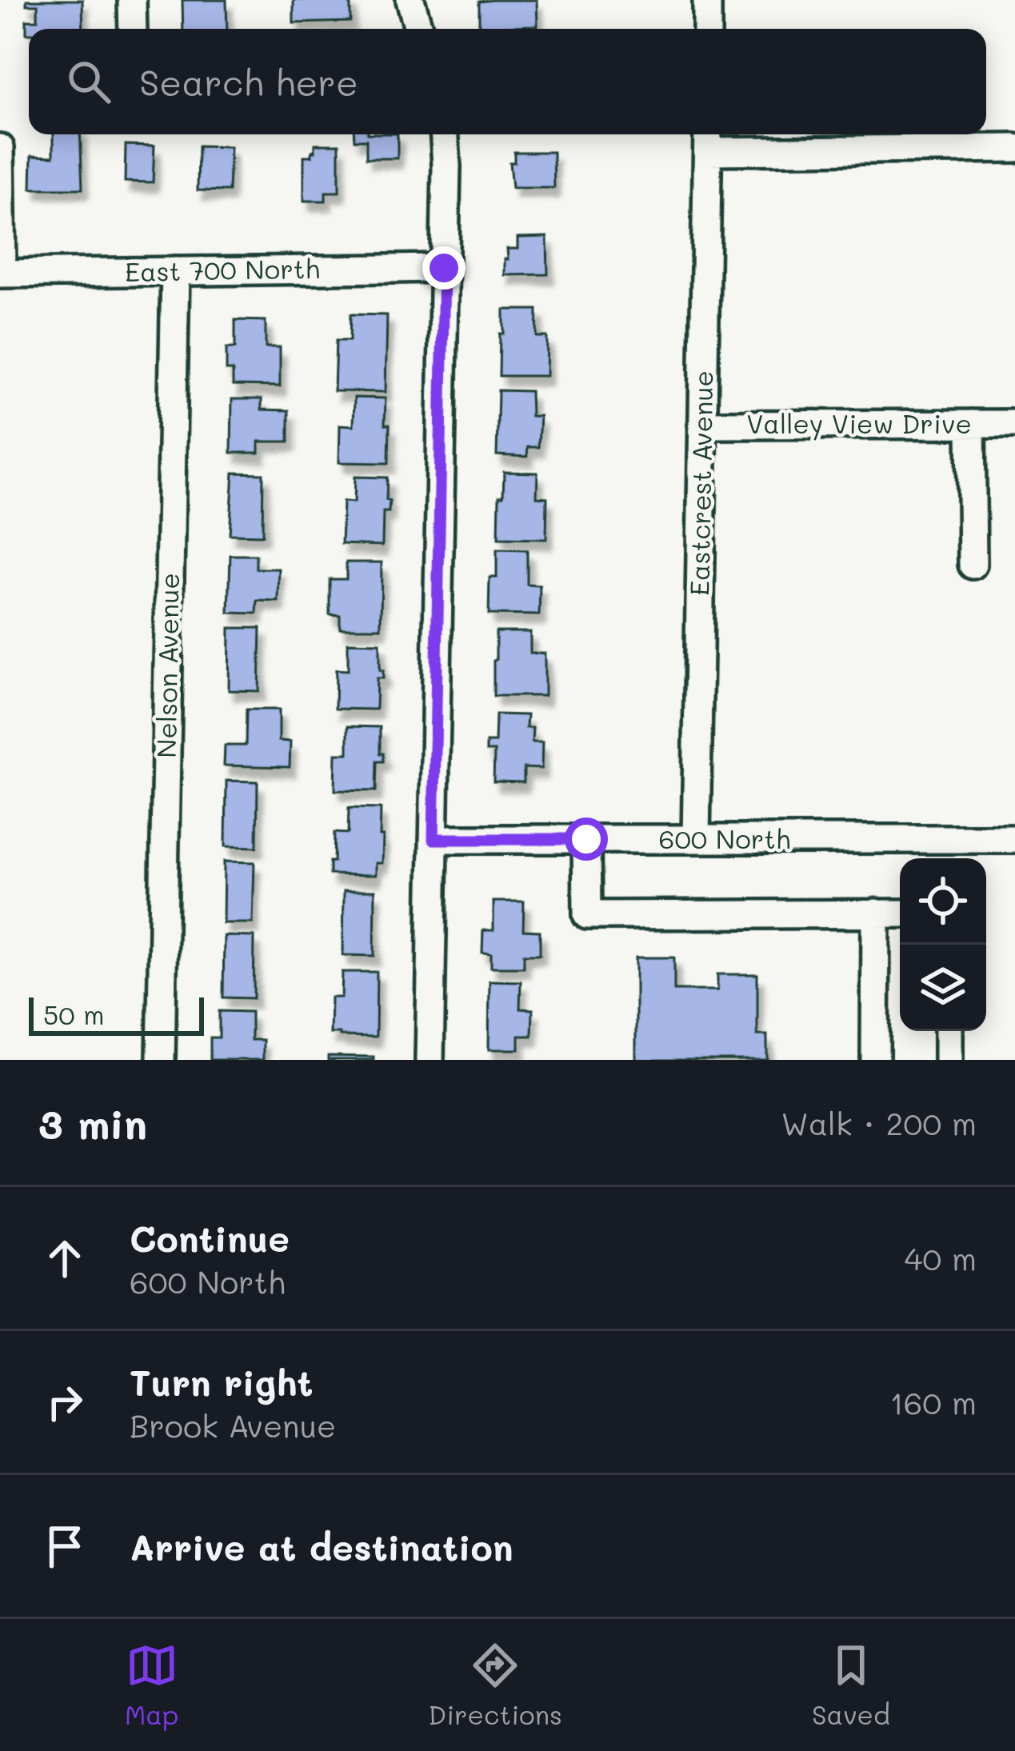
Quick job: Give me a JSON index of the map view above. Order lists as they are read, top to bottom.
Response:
{
  "streets": {
    "street": [
      "East 700 North",
      "Valley View Drive",
      "Eastcrest Avenue",
      "Nelson Avenue",
      "600 North"
    ]
  },
  "crossings": [
    ["East 700 North", "Nelson Avenue"],
    ["Valley View Drive", "Eastcrest Avenue"],
    ["Eastcrest Avenue", "600 North"]
  ],
  "scale_bar": "50 m",
  "page": {
    "search": "Search here",
    "scale": "50 m",
    "heading": ["3 min", "Walk · 200 m"],
    "list": [
      ["Continue", "600 North", "40 m"],
      ["Turn right", "Brook Avenue", "160 m"],
      "Arrive at destination"
    ],
    "nav": ["Map", "Directions", "Saved"]
  }
}
